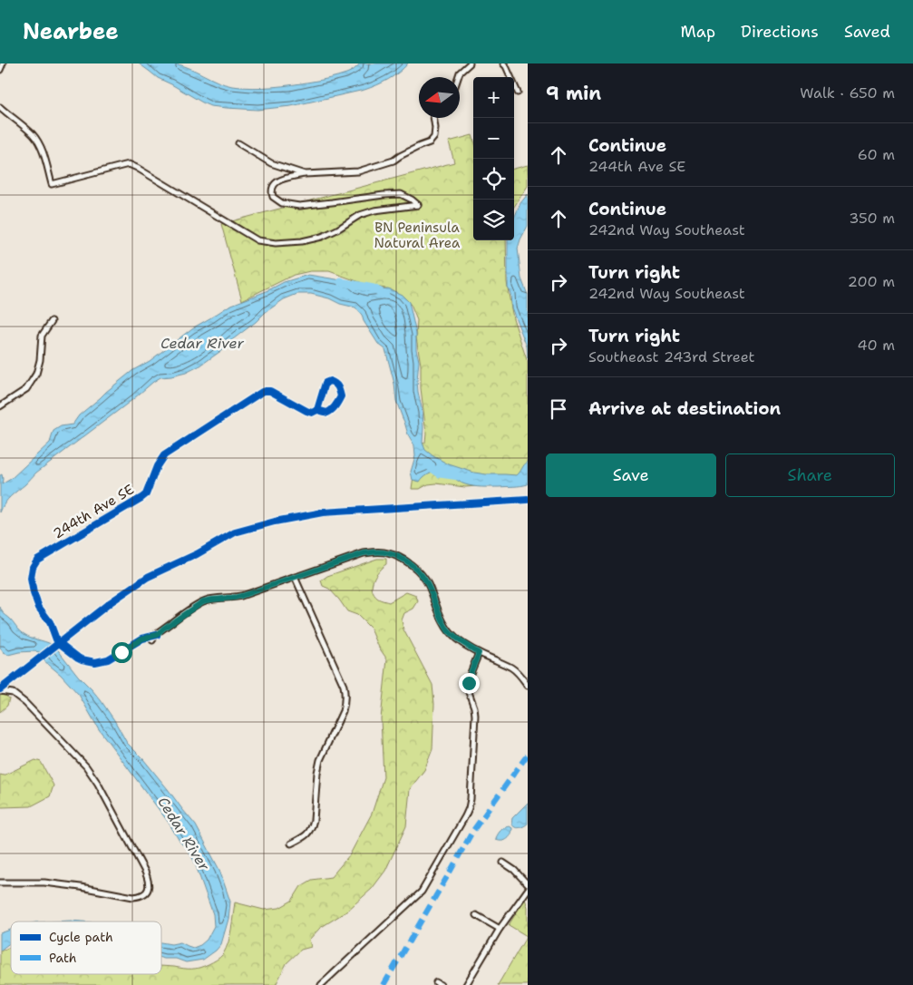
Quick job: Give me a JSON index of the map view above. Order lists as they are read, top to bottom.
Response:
{
  "streets": {
    "street": ["244th Ave SE"]
  },
  "water": ["Cedar River"],
  "parks": ["BN Peninsula Natural Area"],
  "legend": ["Cycle path", "Path"],
  "north": "left",
  "page": {
    "header": "Nearbee",
    "nav": ["Map", "Directions", "Saved"],
    "heading": ["9 min", "Walk · 650 m"],
    "map_buttons": ["+", "−"],
    "list": [
      ["Continue", "244th Ave SE", "60 m"],
      ["Continue", "242nd Way Southeast", "350 m"],
      ["Turn right", "242nd Way Southeast", "200 m"],
      ["Turn right", "Southeast 243rd Street", "40 m"],
      "Arrive at destination"
    ],
    "buttons": ["Save", "Share"]
  }
}
